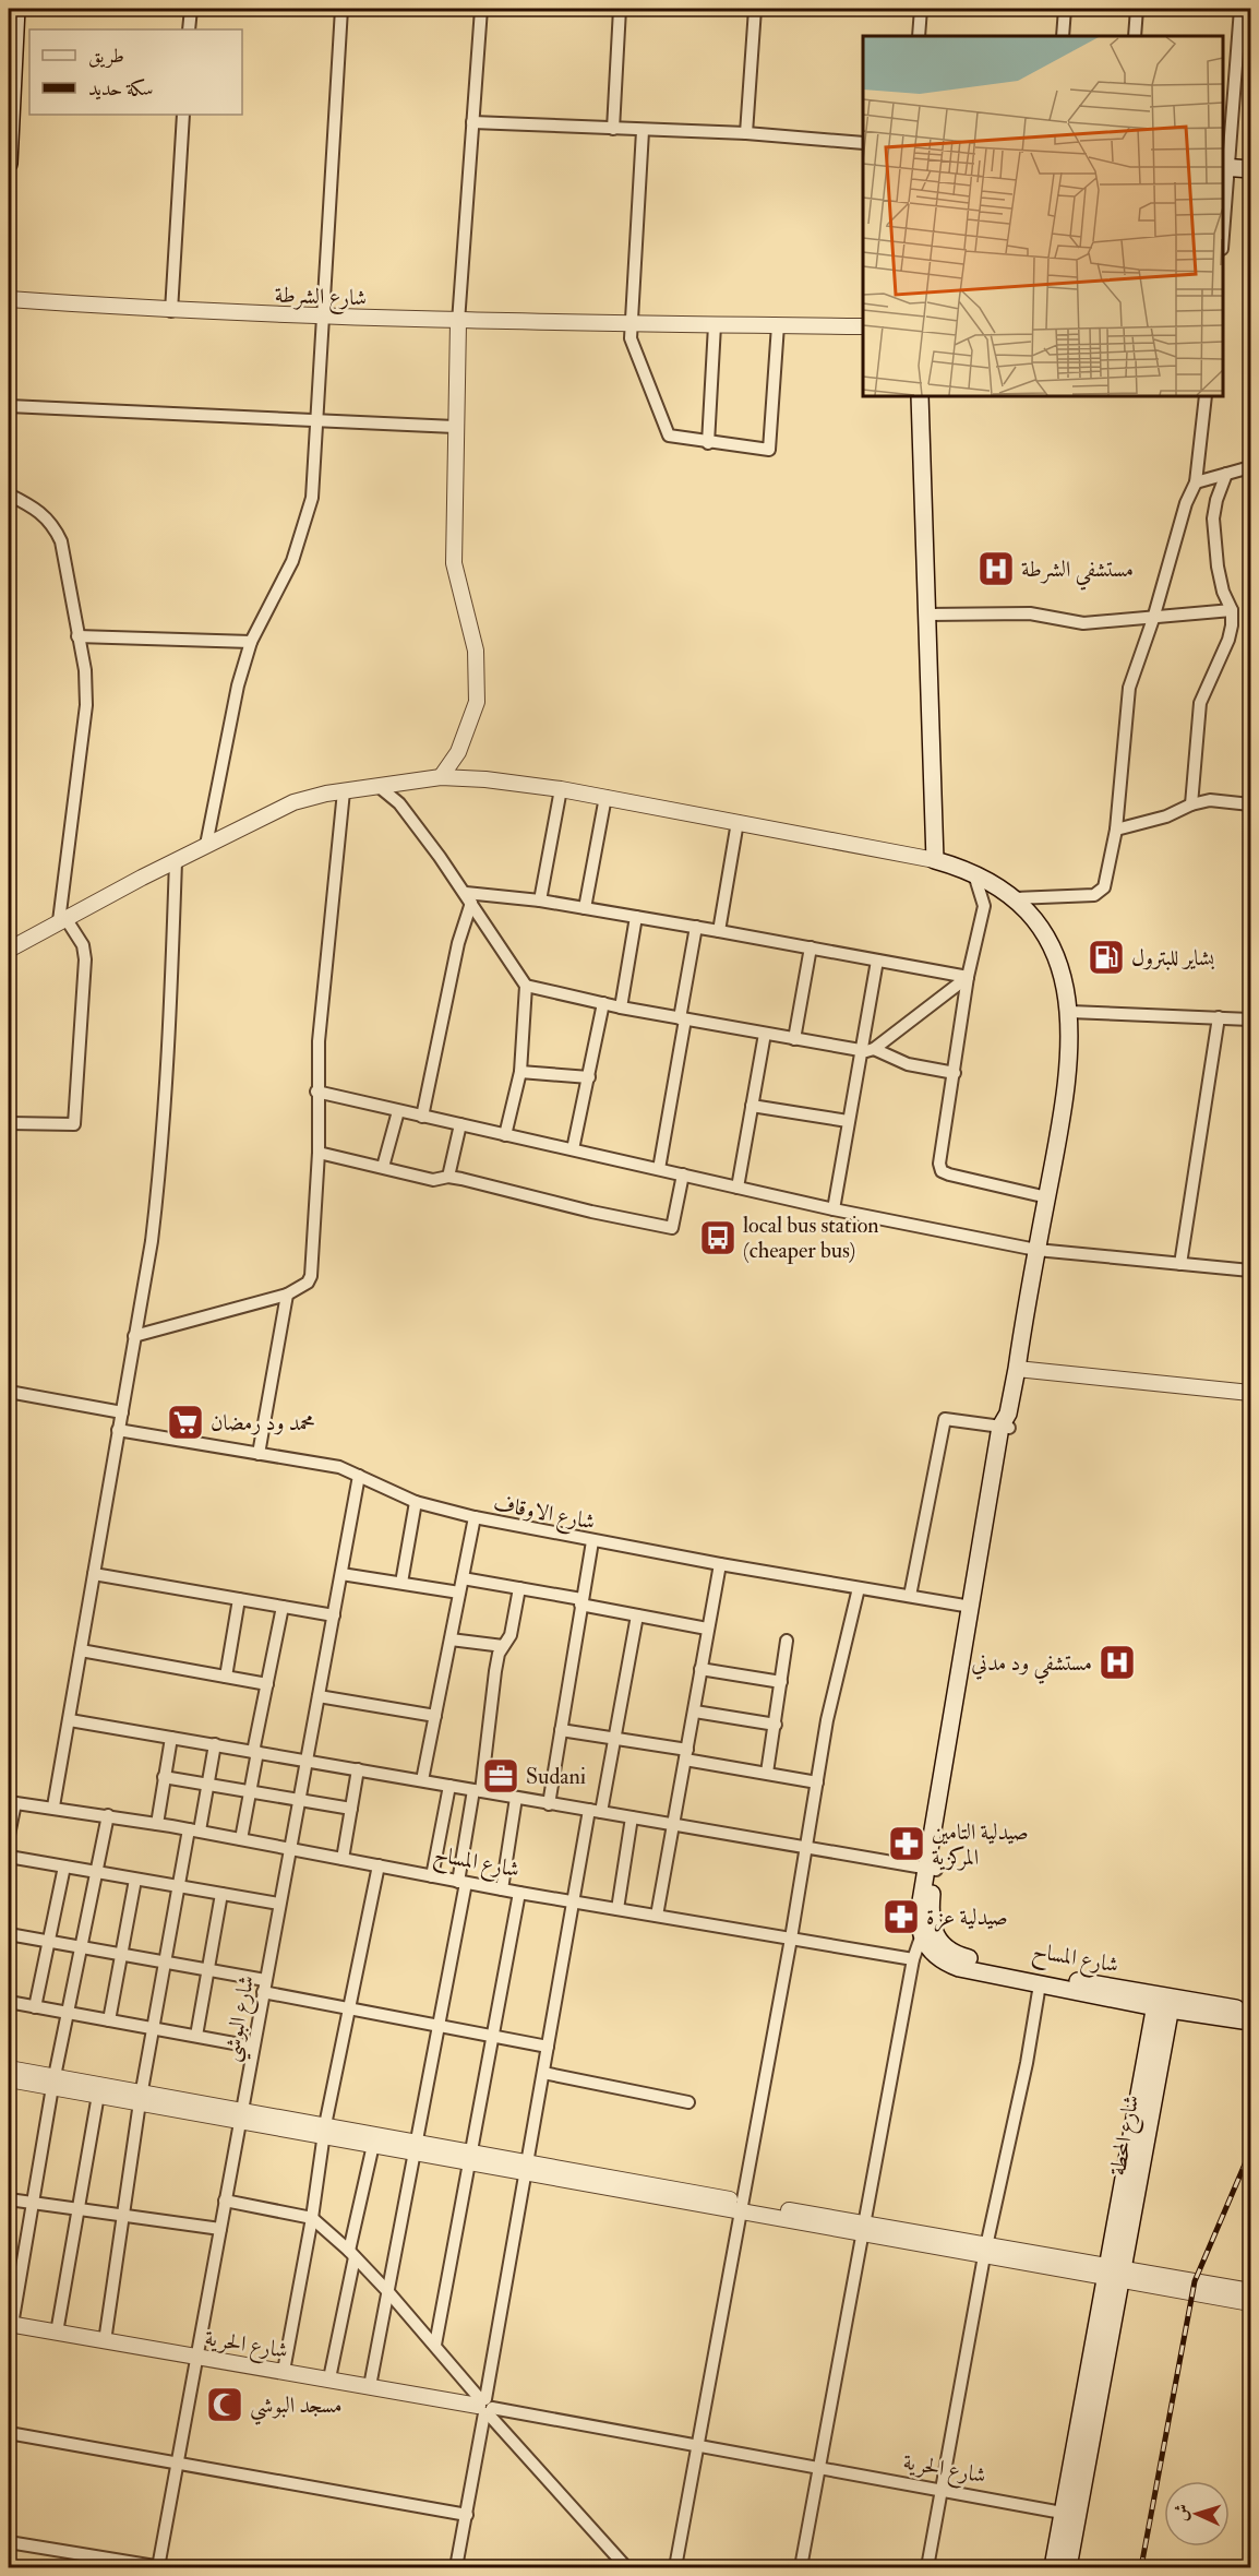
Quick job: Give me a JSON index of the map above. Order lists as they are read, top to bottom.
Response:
{
  "streets": {
    "main road": ["شارع المساح", "شارع المحطة"],
    "street": [
      "شارع الشرطة",
      "شارع الاوقاف",
      "شارع البوشي",
      "شارع الحرية"
    ]
  },
  "crossings": [
    ["شارع الاوقاف", "شارع البوشي"],
    ["شارع المساح", "شارع البوشي"],
    ["شارع المساح", "شارع المحطة"],
    ["شارع البوشي", "شارع الحرية"],
    ["شارع المحطة", "شارع الحرية"]
  ],
  "places": {
    "hospital": ["مستشفي الشرطة", "مستشفي ود مدني"],
    "fuel station": ["بشاير للبترول"],
    "bus stop": ["local bus station (cheaper bus)"],
    "supermarket": ["محمد ود رمضان"],
    "office": ["Sudani"],
    "pharmacy": ["صيدلية التامين المركزية", "صيدلية عزة"],
    "mosque": ["مسجد البوشي"]
  },
  "legend": ["طريق", "سكة حديد"],
  "north": "left"
}
